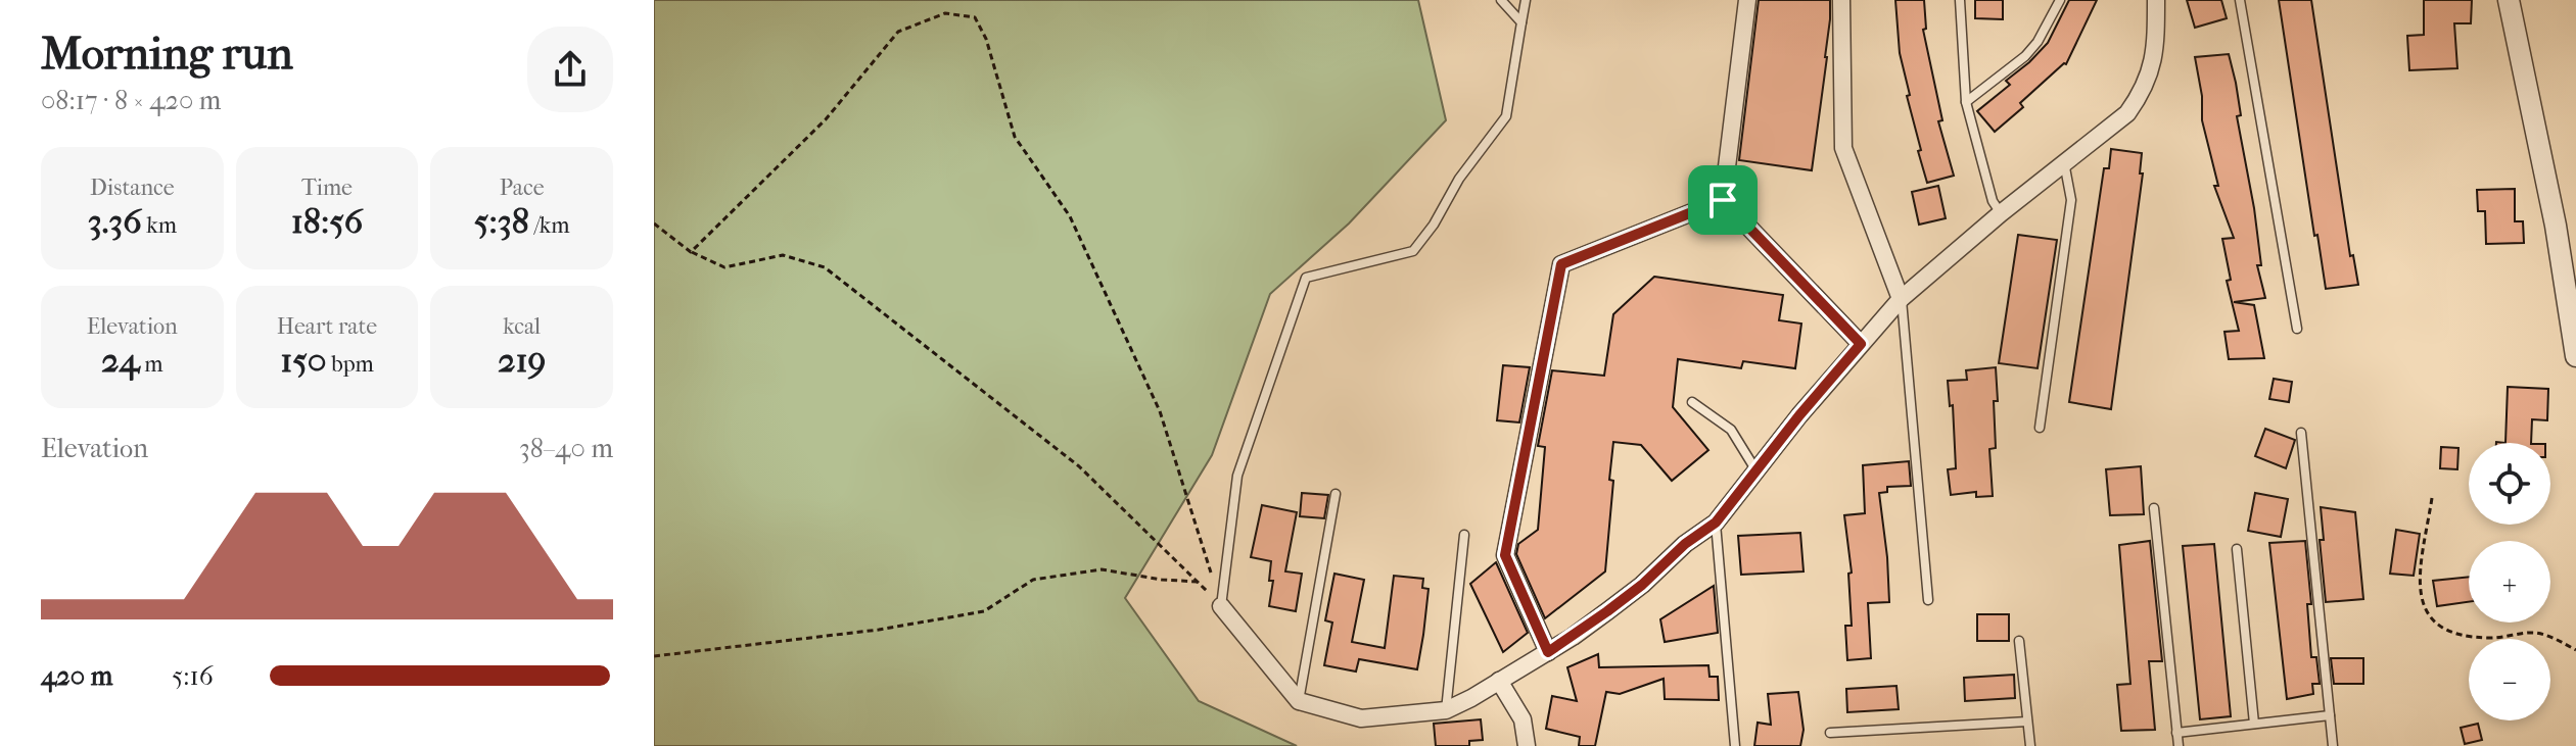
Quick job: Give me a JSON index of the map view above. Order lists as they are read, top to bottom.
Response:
{
  "page": {
    "heading": ["Morning run", "08:17 · 8 × 420 m"],
    "stats": [
      ["Distance", "3.36 km"],
      ["Time", "18:56"],
      ["Pace", "5:38 /km"],
      ["Elevation", "24 m"],
      ["Heart rate", "150 bpm"],
      ["kcal", "219"]
    ],
    "chart": ["Elevation", "38–40 m"],
    "map_buttons": ["+", "−"],
    "list": [
      {
        "name": "420 m",
        "note": "5:16"
      }
    ]
  }
}
